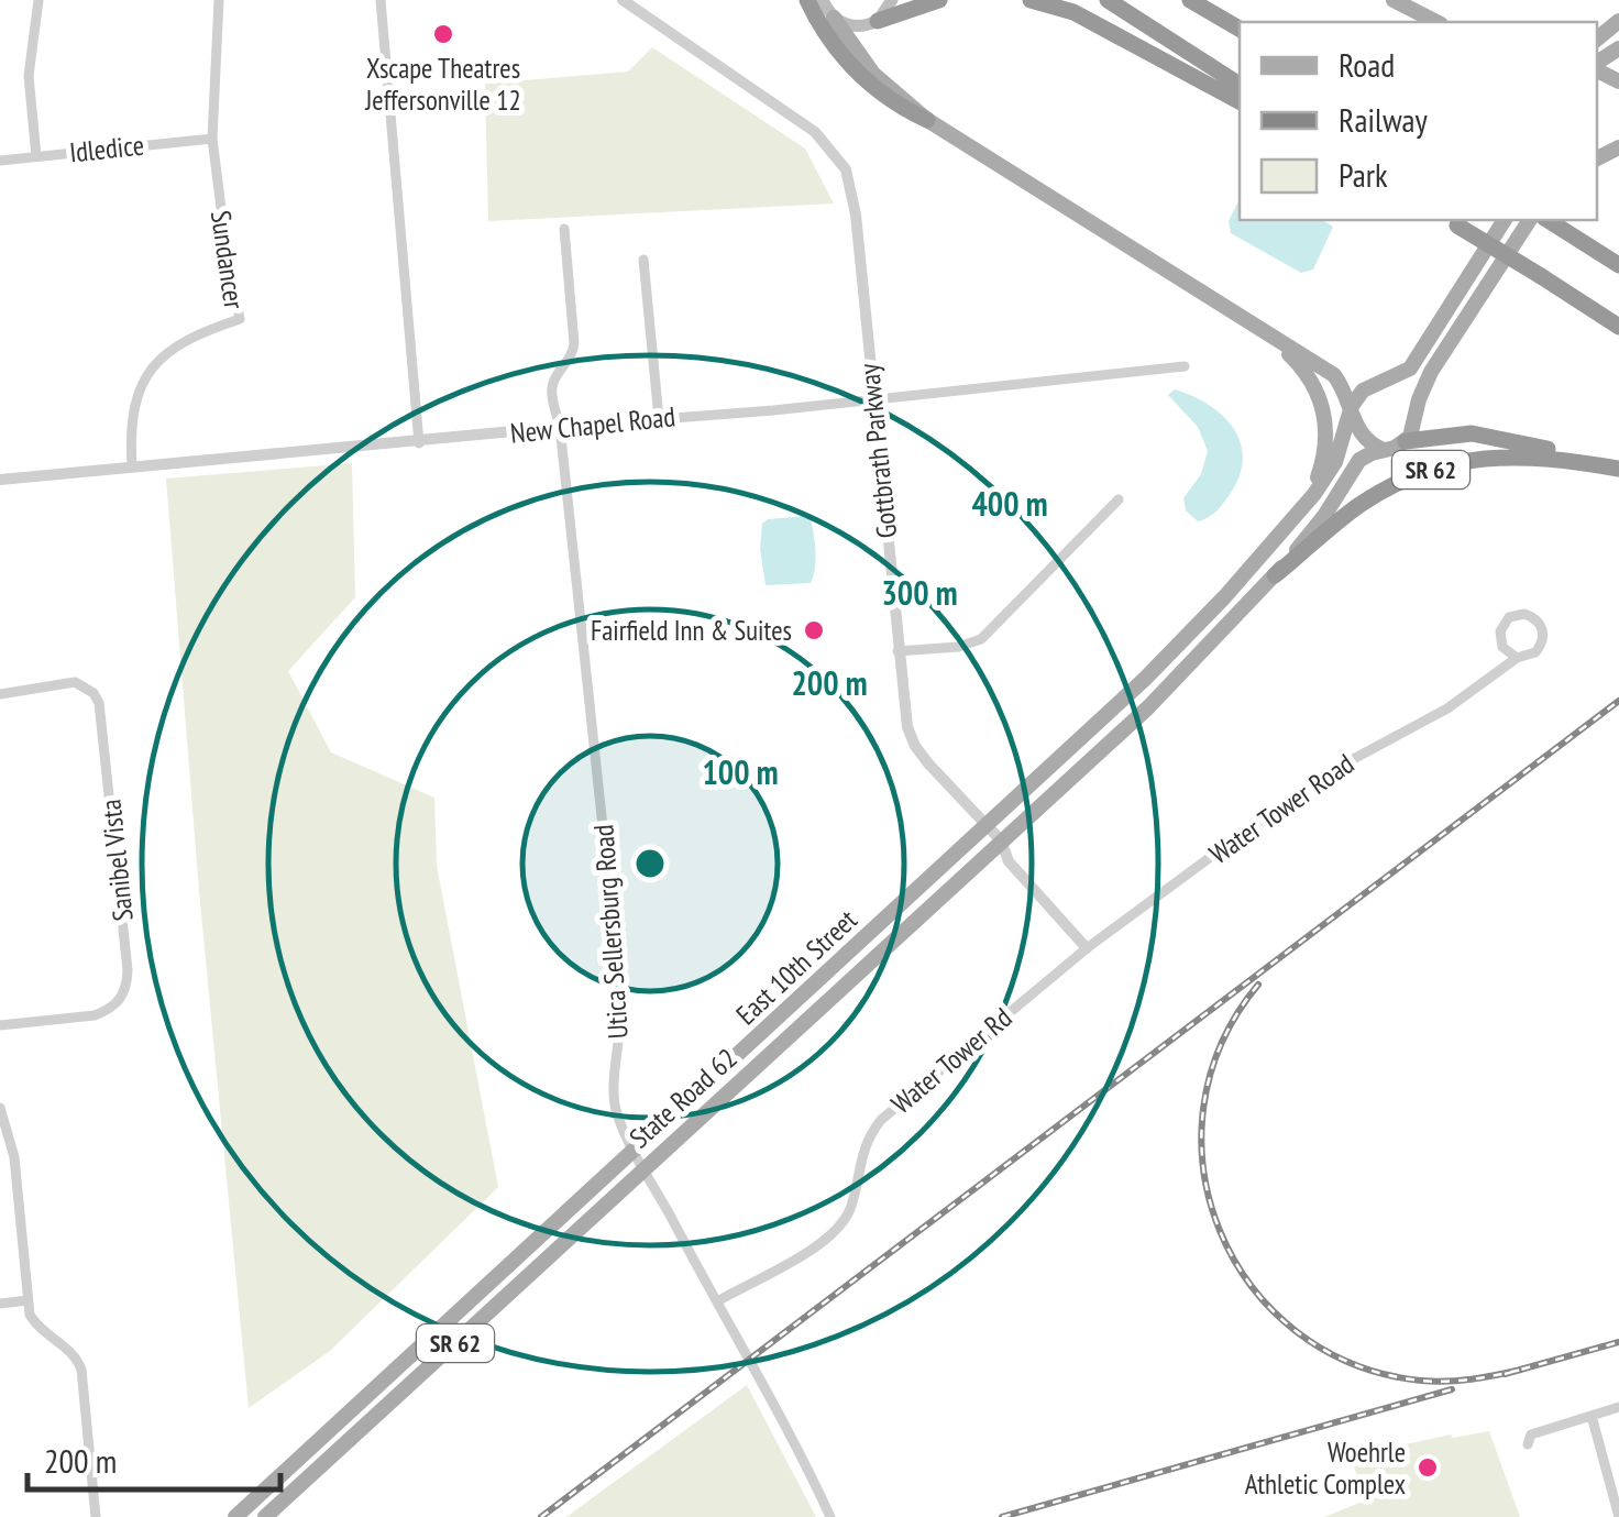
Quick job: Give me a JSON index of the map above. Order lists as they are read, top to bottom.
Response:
{
  "streets": {
    "highway": ["SR 62"],
    "main road": ["East 10th Street", "State Road 62"],
    "street": [
      "Idledice",
      "Sundancer",
      "New Chapel Road",
      "Gottbrath Parkway",
      "Water Tower Road",
      "Sanibel Vista",
      "Utica Sellersburg Road",
      "Water Tower Rd"
    ]
  },
  "crossings": [
    ["Idledice", "Sundancer"],
    ["Sundancer", "New Chapel Road"],
    ["New Chapel Road", "Gottbrath Parkway"],
    ["New Chapel Road", "Utica Sellersburg Road"],
    ["Gottbrath Parkway", "Water Tower Road"],
    ["Gottbrath Parkway", "East 10th Street"],
    ["Gottbrath Parkway", "State Road 62"],
    ["SR 62", "State Road 62"],
    ["Water Tower Road", "Water Tower Rd"],
    ["Utica Sellersburg Road", "East 10th Street"],
    ["Utica Sellersburg Road", "Water Tower Rd"],
    ["Utica Sellersburg Road", "State Road 62"]
  ],
  "places": ["Xscape Theatres Jeffersonville 12", "Fairfield Inn & Suites", "Woehrle Athletic Complex"],
  "legend": ["Road", "Railway", "Park"],
  "scale_bar": "200 m",
  "rings": [
    "400 m",
    "300 m",
    "200 m",
    "100 m"
  ]
}
